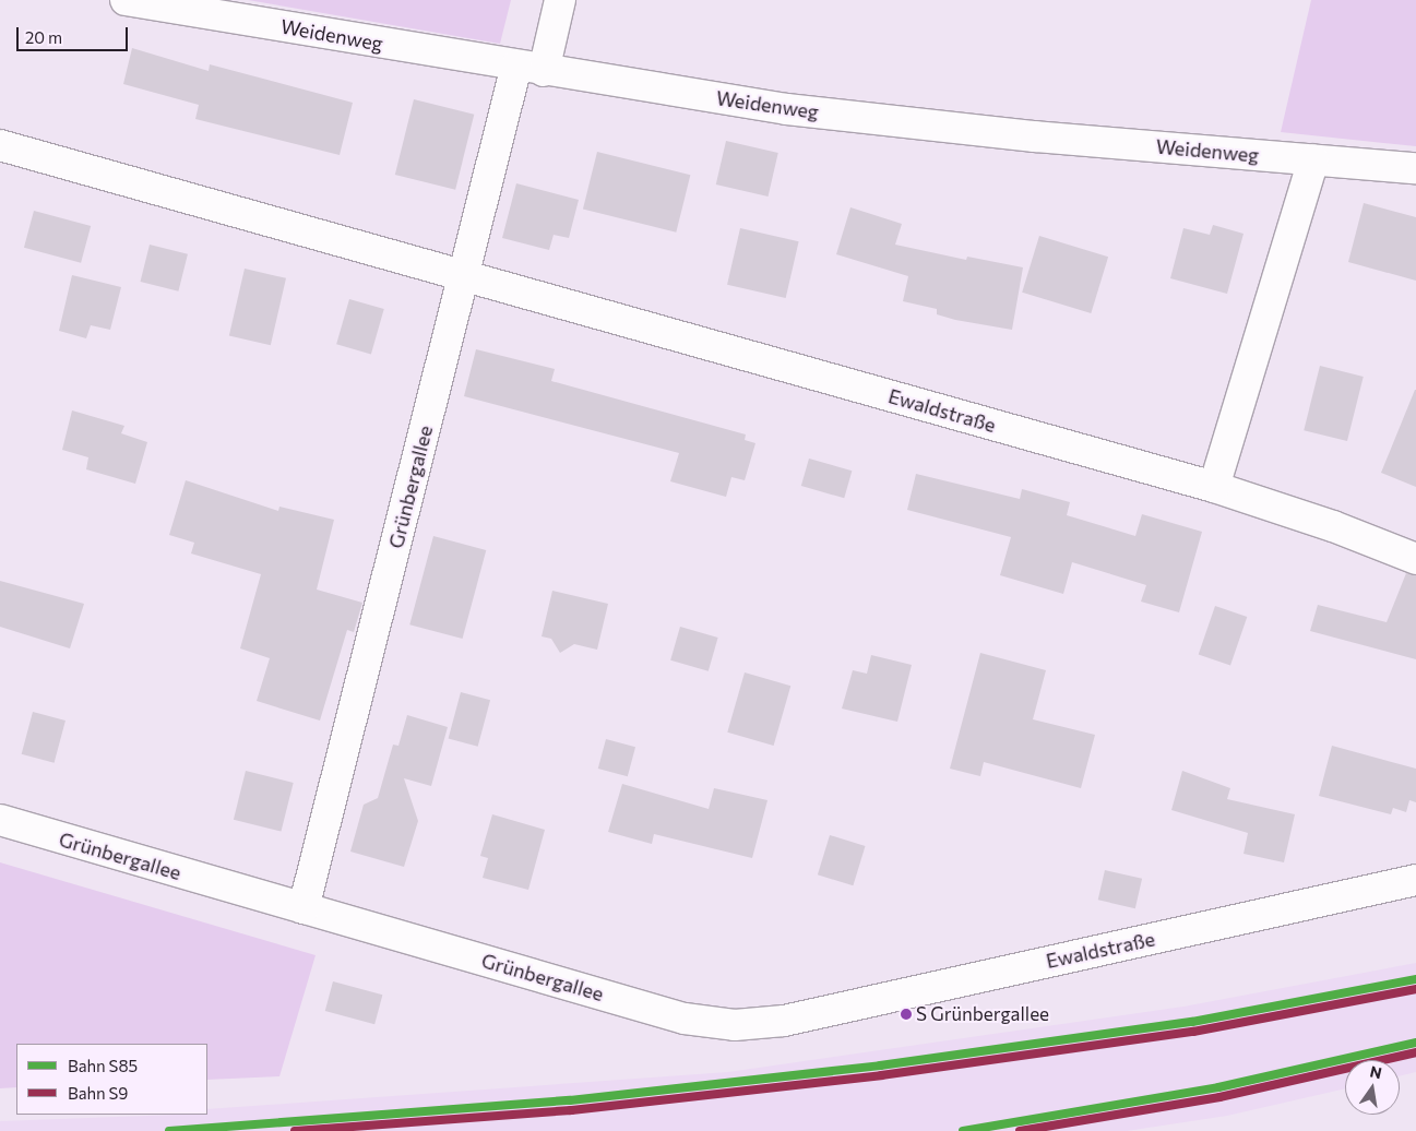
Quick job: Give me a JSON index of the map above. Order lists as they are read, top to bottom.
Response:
{
  "streets": {
    "street": ["Weidenweg", "Ewaldstraße", "Grünbergallee"]
  },
  "crossings": [
    ["Weidenweg", "Grünbergallee"],
    ["Ewaldstraße", "Grünbergallee"]
  ],
  "places": ["S Grünbergallee"],
  "lines": ["rail line S85", "rail line S9"],
  "legend": ["Bahn S85", "Bahn S9"],
  "scale_bar": "20 m",
  "north": "top"
}
